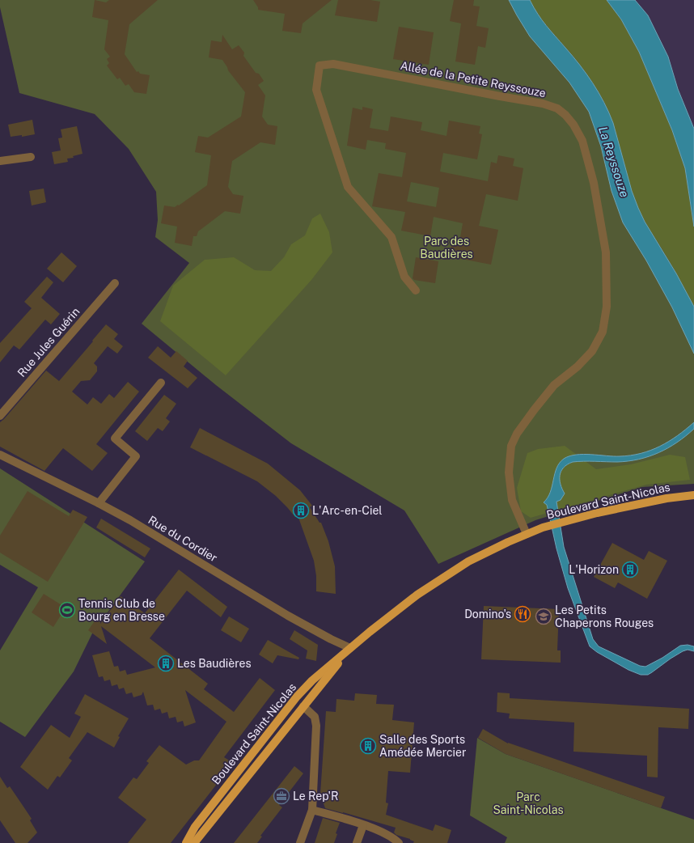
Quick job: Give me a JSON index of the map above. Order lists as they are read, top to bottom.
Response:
{
  "streets": {
    "main road": ["Boulevard Saint-Nicolas"],
    "street": ["Allée de la Petite Reyssouze", "Rue Jules Guérin", "Rue du Cordier"]
  },
  "crossings": [
    ["Allée de la Petite Reyssouze", "Boulevard Saint-Nicolas"],
    ["Boulevard Saint-Nicolas", "Rue du Cordier"]
  ],
  "water": ["La Reyssouze"],
  "parks": ["Parc des Baudières", "Parc Saint-Nicolas"],
  "places": {
    "building": [
      "L'Arc-en-Ciel",
      "L'Horizon",
      "Les Baudières",
      "Salle des Sports Amédée Mercier"
    ],
    "sports": ["Tennis Club de Bourg en Bresse"],
    "restaurant": ["Domino's"],
    "school or university": ["Les Petits Chaperons Rouges"],
    "office": ["Le Rep'R"]
  }
}
